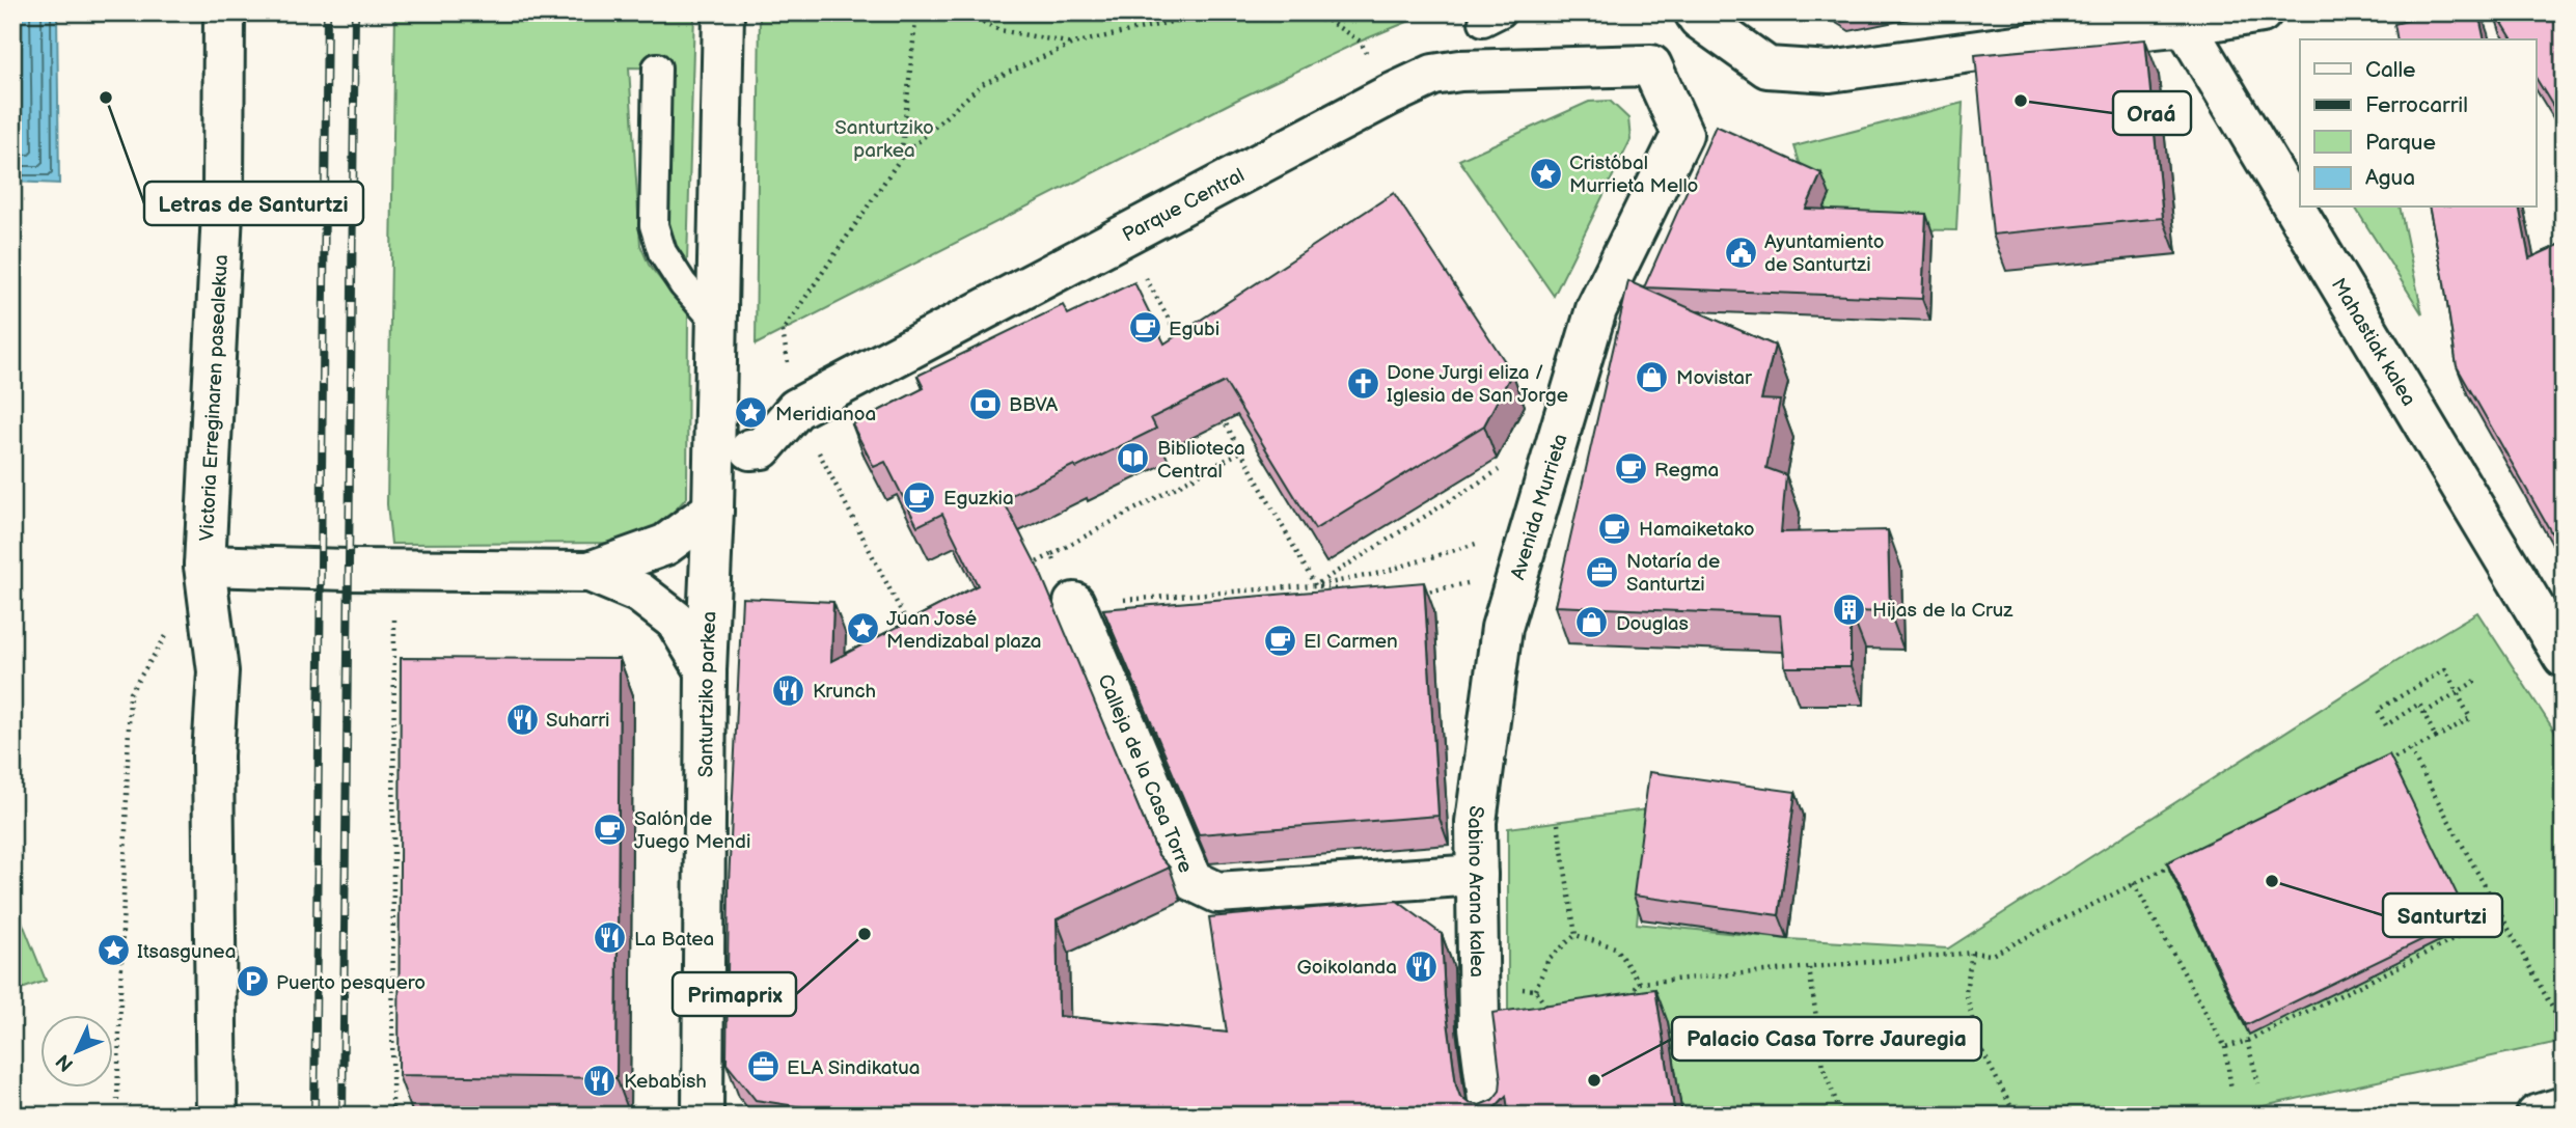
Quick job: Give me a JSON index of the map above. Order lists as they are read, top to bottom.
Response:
{
  "streets": {
    "street": [
      "Parque Central",
      "Mahastiak kalea",
      "Victoria Erreginaren pasealekua",
      "Avenida Murrieta",
      "Santurtziko parkea",
      "Calleja de la Casa Torre",
      "Sabino Arana kalea"
    ]
  },
  "crossings": [
    ["Parque Central", "Avenida Murrieta"],
    ["Avenida Murrieta", "Sabino Arana kalea"],
    ["Calleja de la Casa Torre", "Sabino Arana kalea"]
  ],
  "parks": ["Santurtziko parkea"],
  "places": {
    "other": [
      "Letras de Santurtzi",
      "Oraá",
      "Santurtzi",
      "Primaprix",
      "Palacio Casa Torre Jauregia"
    ],
    "place": [
      "Cristóbal Murrieta Mello",
      "Meridianoa",
      "Juan José Mendizabal plaza",
      "Itsasgunea"
    ],
    "public building": ["Ayuntamiento de Santurtzi"],
    "cafe": [
      "Egubi",
      "Regma",
      "Eguzkia",
      "Hamaiketako",
      "El Carmen",
      "Salón de Juego Mendi"
    ],
    "shop": ["Movistar", "Douglas"],
    "church": ["Done Jurgi eliza / Iglesia de San Jorge"],
    "bank": ["BBVA"],
    "library": ["Biblioteca Central"],
    "office": ["Notaría de Santurtzi", "ELA Sindikatua"],
    "building": ["Hijas de la Cruz"],
    "restaurant": [
      "Krunch",
      "Suharri",
      "La Batea",
      "Goikolanda",
      "Kebabish"
    ],
    "parking": ["Puerto pesquero"]
  },
  "legend": [
    "Calle",
    "Ferrocarril",
    "Parque",
    "Agua"
  ],
  "north": "bottom left"
}
